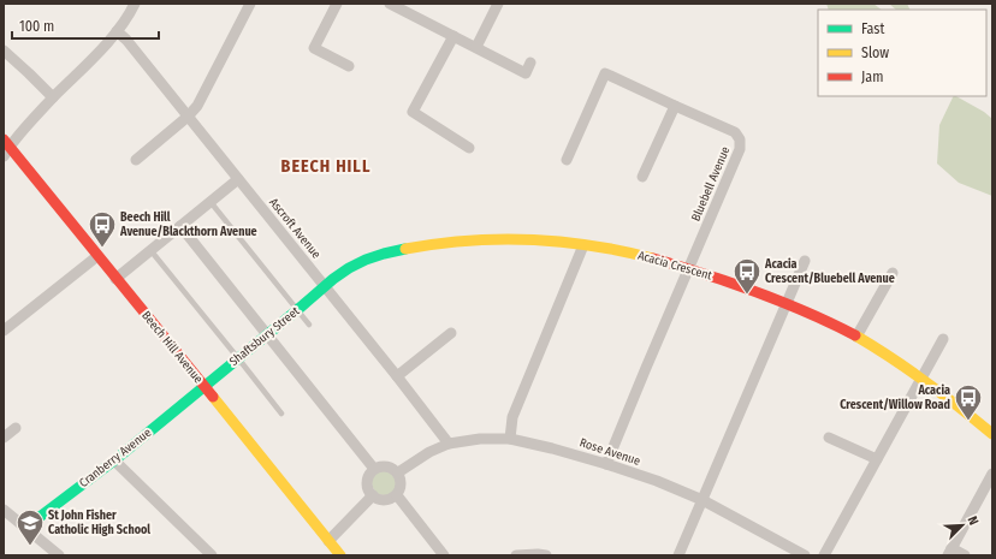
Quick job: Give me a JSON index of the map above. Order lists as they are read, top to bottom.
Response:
{
  "streets": {
    "street": [
      "Bluebell Avenue",
      "Ascroft Avenue",
      "Acacia Crescent",
      "Shaftsbury Street",
      "Beech Hill Avenue",
      "Rose Avenue",
      "Cranberry Avenue"
    ]
  },
  "crossings": [
    ["Bluebell Avenue", "Acacia Crescent"],
    ["Bluebell Avenue", "Rose Avenue"],
    ["Ascroft Avenue", "Acacia Crescent"],
    ["Ascroft Avenue", "Shaftsbury Street"],
    ["Ascroft Avenue", "Rose Avenue"],
    ["Acacia Crescent", "Shaftsbury Street"],
    ["Shaftsbury Street", "Beech Hill Avenue"],
    ["Shaftsbury Street", "Cranberry Avenue"],
    ["Beech Hill Avenue", "Cranberry Avenue"]
  ],
  "districts": ["BEECH HILL"],
  "places": {
    "bus stop": ["Beech Hill Avenue/Blackthorn Avenue", "Acacia Crescent/Bluebell Avenue", "Acacia Crescent/Willow Road"],
    "school or university": ["St John Fisher Catholic High School"]
  },
  "legend": ["Fast", "Slow", "Jam"],
  "scale_bar": "100 m",
  "north": "top right"
}
